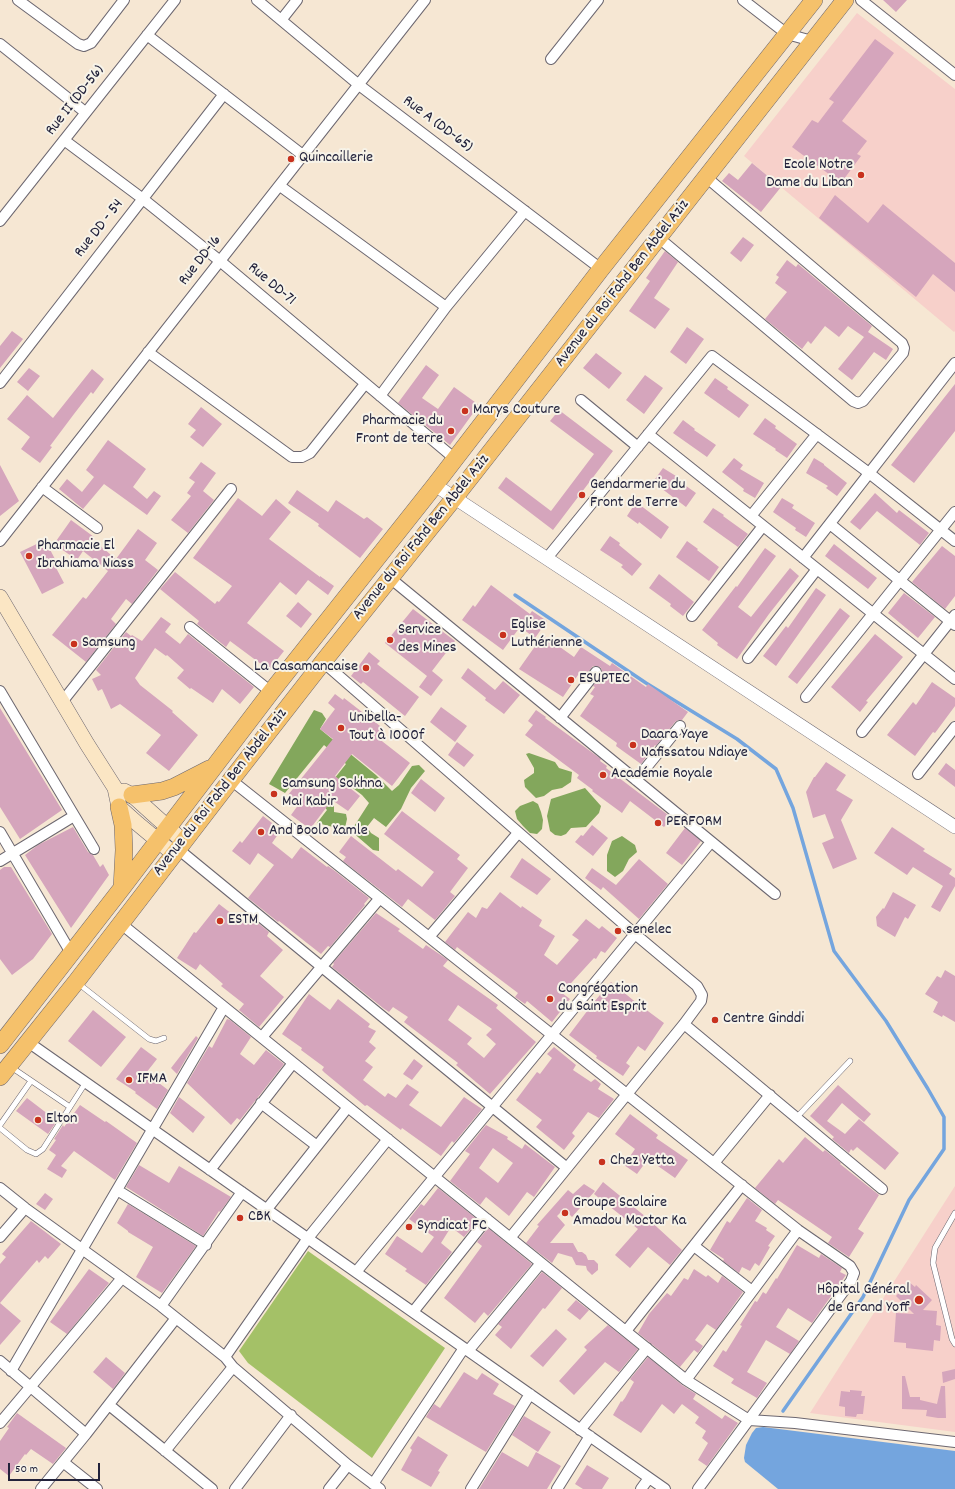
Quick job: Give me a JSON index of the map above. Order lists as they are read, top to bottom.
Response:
{
  "streets": {
    "main road": ["Avenue du Roi Fahd Ben Abdel Aziz"],
    "street": [
      "Rue II (DD-56)",
      "Rue A (DD-65)",
      "Rue DD - 54",
      "Rue DD-16",
      "Rue DD-71"
    ]
  },
  "crossings": [
    ["Rue II (DD-56)", "Rue DD-71"],
    ["Rue A (DD-65)", "Rue DD-16"],
    ["Rue A (DD-65)", "Avenue du Roi Fahd Ben Abdel Aziz"],
    ["Rue DD - 54", "Rue DD-71"],
    ["Rue DD-16", "Rue DD-71"],
    ["Avenue du Roi Fahd Ben Abdel Aziz", "Rue DD-71"]
  ],
  "places": [
    "Quincaillerie",
    "Ecole Notre Dame du Liban",
    "Marys Couture",
    "Pharmacie du Front de terre",
    "Gendarmerie du Front de Terre",
    "Pharmacie El Ibrahiama Niass",
    "Eglise Luthérienne",
    "Service des Mines",
    "Samsung",
    "La Casamancaise",
    "ESUPTEC",
    "Unibella- Tout à 1000f",
    "Daara Yaye Nafissatou Ndiaye",
    "Académie Royale",
    "Samsung Sokhna Mai Kabir",
    "PERFORM",
    "And Boolo Xamle",
    "ESTM",
    "senelec",
    "Congrégation du Saint Esprit",
    "Centre Ginddi",
    "IFMA",
    "Elton",
    "Chez Yetta",
    "Groupe Scolaire Amadou Moctar Ka",
    "CBK",
    "Syndicat FC",
    "Hôpital Général de Grand Yoff"
  ],
  "scale_bar": "50 m"
}
